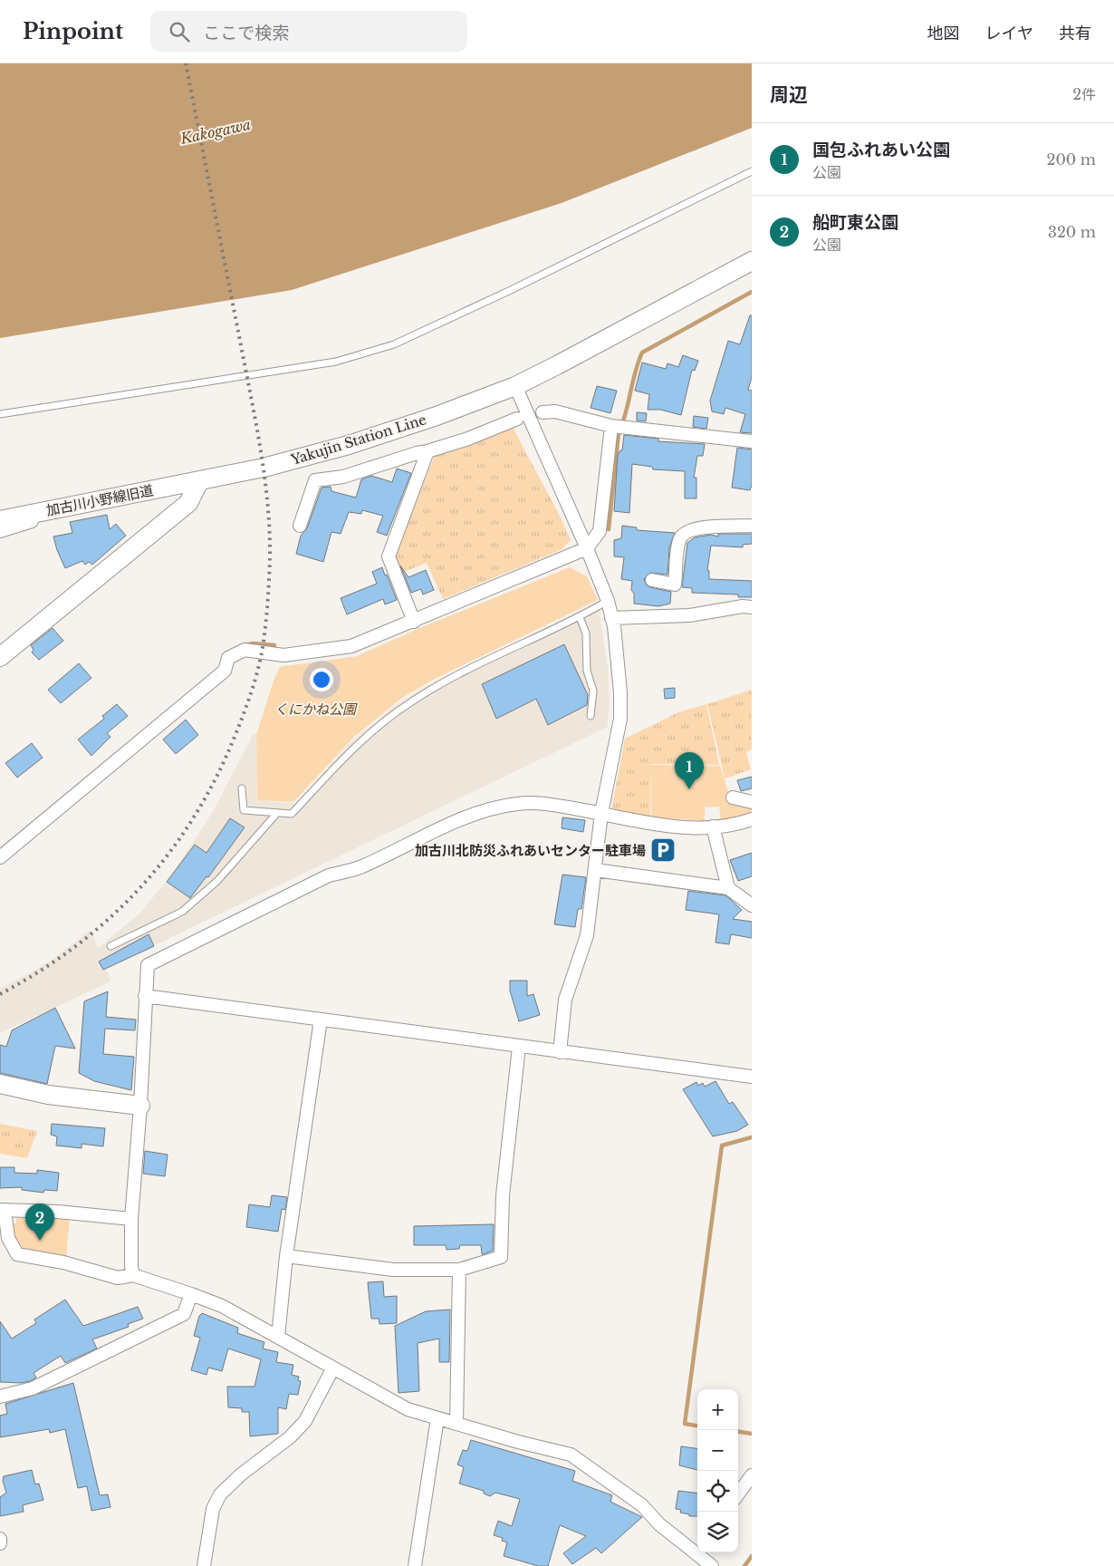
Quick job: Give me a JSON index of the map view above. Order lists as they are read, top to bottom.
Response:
{
  "streets": {
    "main road": ["Yakujin Station Line", "加古川小野線旧道"]
  },
  "crossings": [
    ["Yakujin Station Line", "加古川小野線旧道"]
  ],
  "water": ["Kakogawa"],
  "parks": ["くにかね公園"],
  "places": {
    "parking": ["加古川北防災ふれあいセンター駐車場"]
  },
  "page": {
    "header": "Pinpoint",
    "search": "ここで検索",
    "nav": ["地図", "レイヤ", "共有"],
    "heading": ["周辺", "2件"],
    "list": [
      {
        "mark": "1",
        "name": "国包ふれあい公園",
        "note": "公園",
        "value": "200 m"
      },
      {
        "mark": "2",
        "name": "船町東公園",
        "note": "公園",
        "value": "320 m"
      }
    ],
    "pins": ["1", "2"],
    "map_buttons": ["+", "−"]
  }
}
